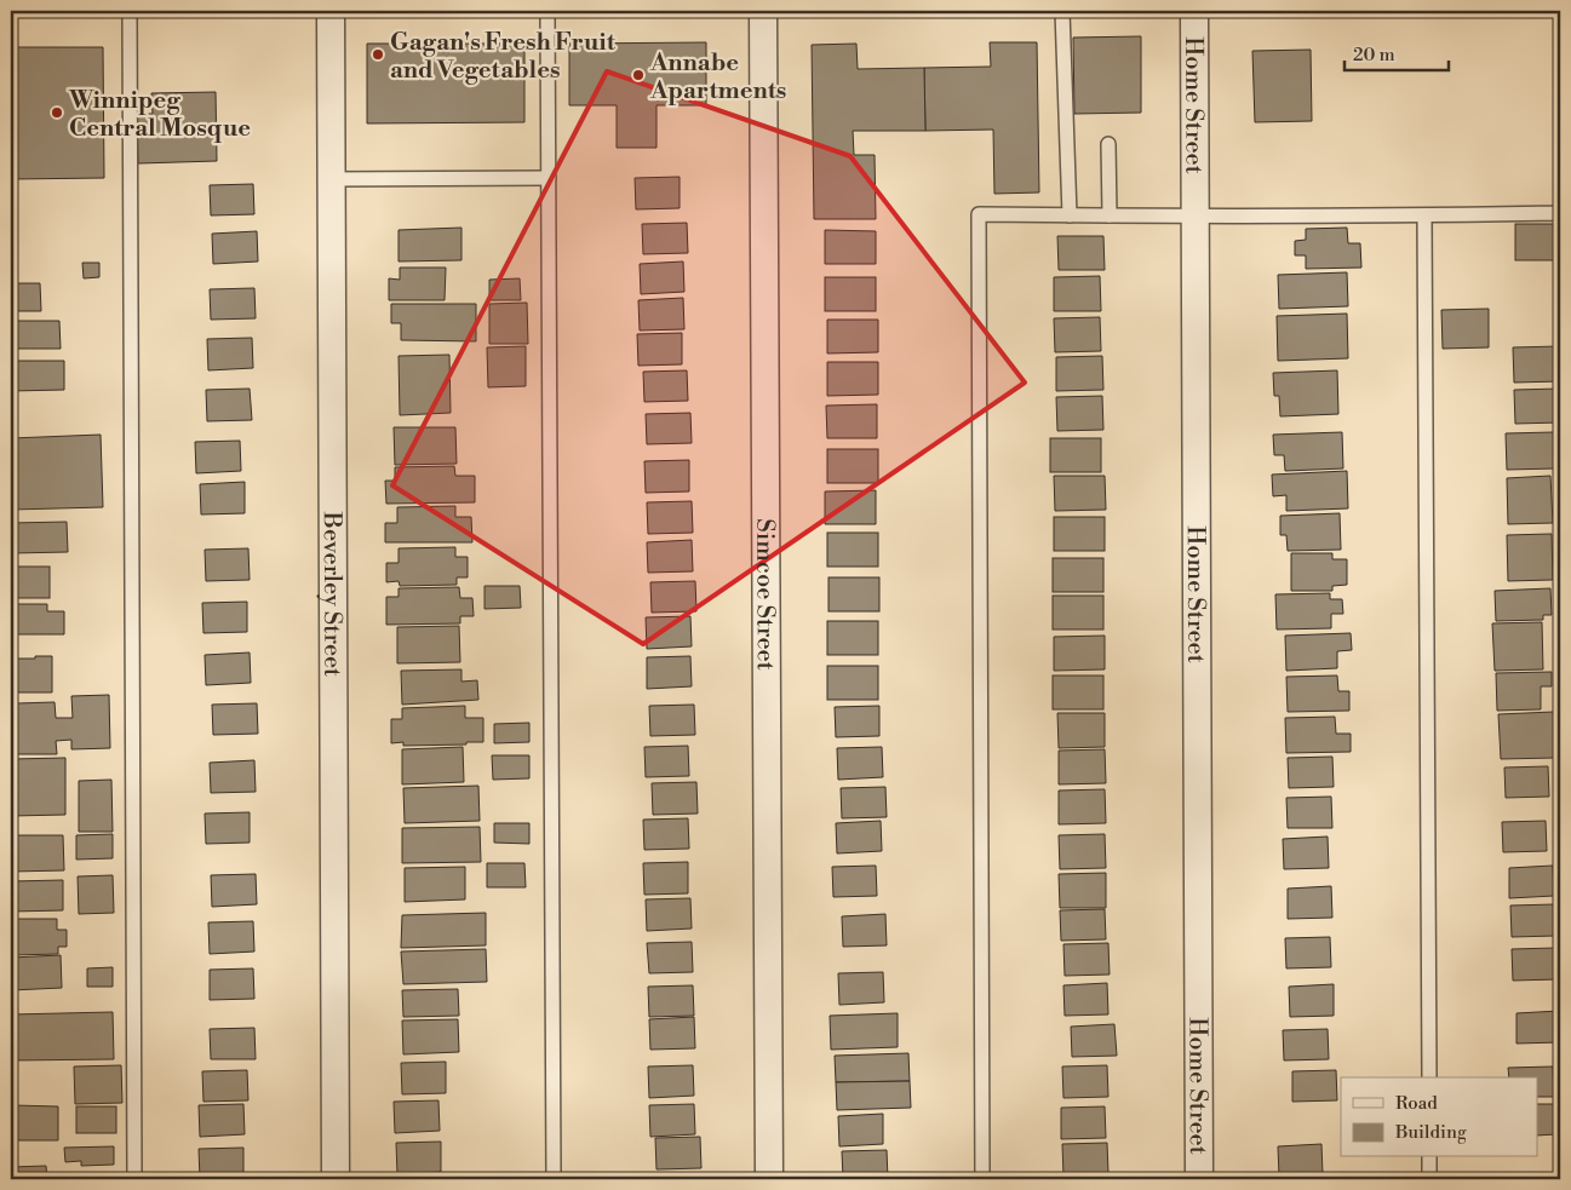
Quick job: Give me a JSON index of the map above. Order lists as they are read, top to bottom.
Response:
{
  "streets": {
    "street": ["Home Street", "Simcoe Street", "Beverley Street"]
  },
  "places": ["Gagan's Fresh Fruit and Vegetables", "Annabe Apartments", "Winnipeg Central Mosque"],
  "legend": ["Road", "Building"],
  "scale_bar": "20 m"
}
